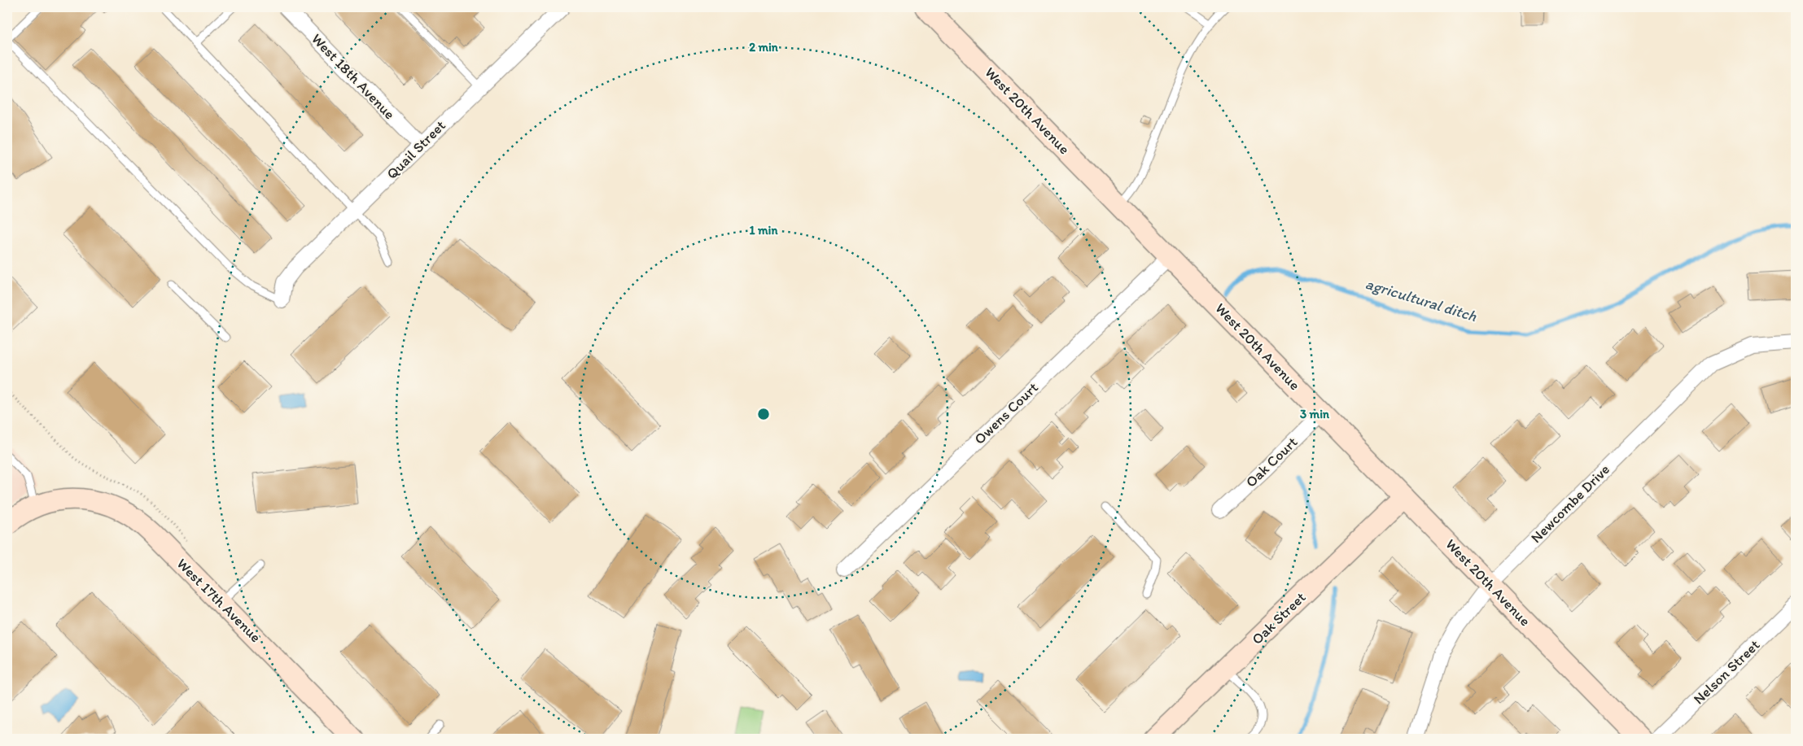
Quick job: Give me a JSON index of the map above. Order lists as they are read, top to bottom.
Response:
{
  "streets": {
    "street": [
      "West 18th Avenue",
      "West 20th Avenue",
      "Quail Street",
      "Owens Court",
      "Oak Court",
      "Newcombe Drive",
      "West 17th Avenue",
      "Oak Street",
      "Nelson Street"
    ]
  },
  "crossings": [
    ["West 18th Avenue", "Quail Street"],
    ["West 20th Avenue", "Owens Court"],
    ["West 20th Avenue", "Oak Court"],
    ["West 20th Avenue", "Newcombe Drive"],
    ["West 20th Avenue", "Oak Street"]
  ],
  "water": ["agricultural ditch"],
  "rings": ["2 min", "1 min", "3 min"]
}
